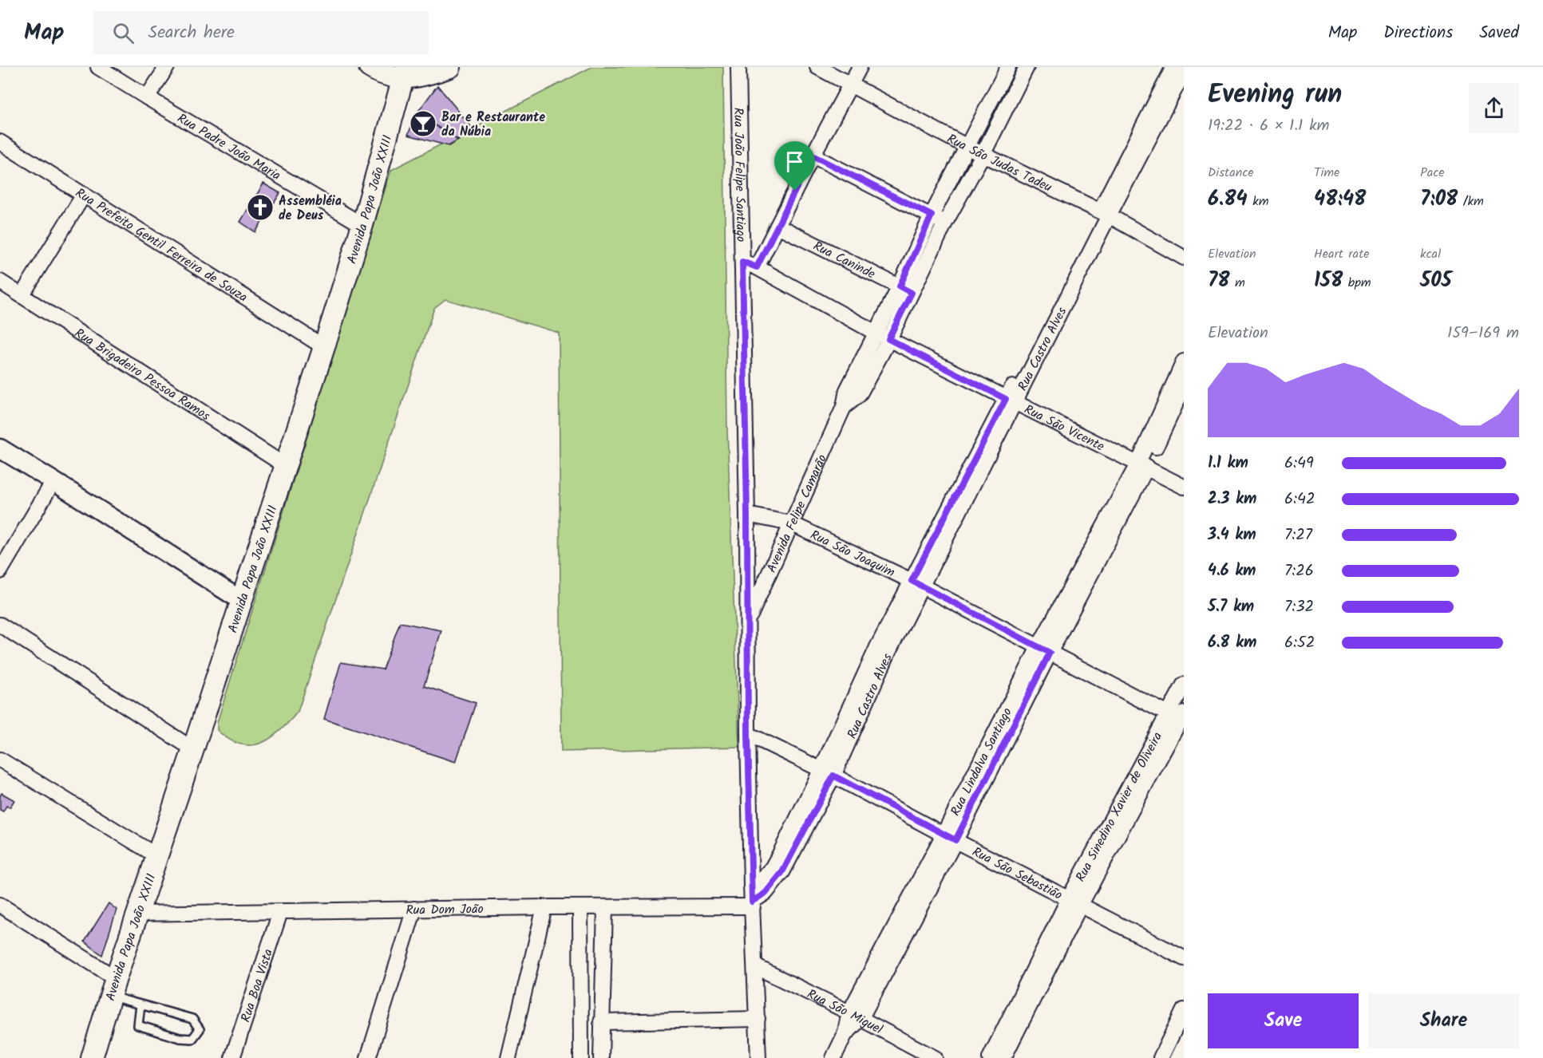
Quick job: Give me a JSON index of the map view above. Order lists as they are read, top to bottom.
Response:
{
  "streets": {
    "main road": ["Avenida Papa João XXIII"],
    "street": [
      "Rua Padre João Maria",
      "Rua São Judas Tadeu",
      "Rua João Felipe Santiago",
      "Rua Prefeito Gentil Ferreira de Souza",
      "Rua Caninde",
      "Rua Castro Alves",
      "Rua Brigadeiro Pessoa Ramos",
      "Rua São Vicente",
      "Avenida Felipe Camarão",
      "Rua São Joaquim",
      "Rua Lindalva Santiago",
      "Rua Sinedino Xavier de Oliveira",
      "Rua São Sebastião",
      "Rua Dom João",
      "Rua Boa Vista",
      "Rua São Miguel"
    ]
  },
  "crossings": [
    ["Rua Padre João Maria", "Avenida Papa João XXIII"],
    ["Rua São Judas Tadeu", "Rua João Felipe Santiago"],
    ["Rua São Judas Tadeu", "Rua Castro Alves"],
    ["Rua São Judas Tadeu", "Avenida Felipe Camarão"],
    ["Rua João Felipe Santiago", "Rua Caninde"],
    ["Rua João Felipe Santiago", "Rua Castro Alves"],
    ["Rua João Felipe Santiago", "Rua São Vicente"],
    ["Rua João Felipe Santiago", "Avenida Felipe Camarão"],
    ["Rua João Felipe Santiago", "Rua São Joaquim"],
    ["Rua João Felipe Santiago", "Rua São Sebastião"],
    ["Rua João Felipe Santiago", "Rua Dom João"],
    ["Rua João Felipe Santiago", "Rua São Miguel"],
    ["Avenida Papa João XXIII", "Rua Prefeito Gentil Ferreira de Souza"],
    ["Avenida Papa João XXIII", "Rua Brigadeiro Pessoa Ramos"],
    ["Avenida Papa João XXIII", "Rua Dom João"],
    ["Rua Caninde", "Avenida Felipe Camarão"],
    ["Rua Castro Alves", "Rua São Vicente"],
    ["Rua Castro Alves", "Rua São Joaquim"],
    ["Rua Castro Alves", "Rua São Sebastião"],
    ["Rua Castro Alves", "Rua Dom João"],
    ["Rua São Vicente", "Avenida Felipe Camarão"],
    ["Rua São Vicente", "Rua Lindalva Santiago"],
    ["Avenida Felipe Camarão", "Rua São Joaquim"],
    ["Rua São Joaquim", "Rua Lindalva Santiago"],
    ["Rua São Joaquim", "Rua Sinedino Xavier de Oliveira"],
    ["Rua Lindalva Santiago", "Rua São Sebastião"],
    ["Rua Lindalva Santiago", "Rua São Miguel"],
    ["Rua Sinedino Xavier de Oliveira", "Rua São Sebastião"],
    ["Rua Dom João", "Rua Boa Vista"]
  ],
  "places": {
    "bar": ["Bar e Restaurante da Núbia"],
    "church": ["Assembléia de Deus"]
  },
  "page": {
    "header": "Map",
    "search": "Search here",
    "nav": ["Map", "Directions", "Saved"],
    "heading": ["Evening run", "19:22 · 6 × 1.1 km"],
    "stats": [
      ["Distance", "6.84 km"],
      ["Time", "48:48"],
      ["Pace", "7:08 /km"],
      ["Elevation", "78 m"],
      ["Heart rate", "158 bpm"],
      ["kcal", "505"]
    ],
    "chart": ["Elevation", "159–169 m"],
    "list": [
      {
        "name": "1.1 km",
        "note": "6:49"
      },
      {
        "name": "2.3 km",
        "note": "6:42"
      },
      {
        "name": "3.4 km",
        "note": "7:27"
      },
      {
        "name": "4.6 km",
        "note": "7:26"
      },
      {
        "name": "5.7 km",
        "note": "7:32"
      },
      {
        "name": "6.8 km",
        "note": "6:52"
      }
    ],
    "buttons": ["Save", "Share"]
  }
}
